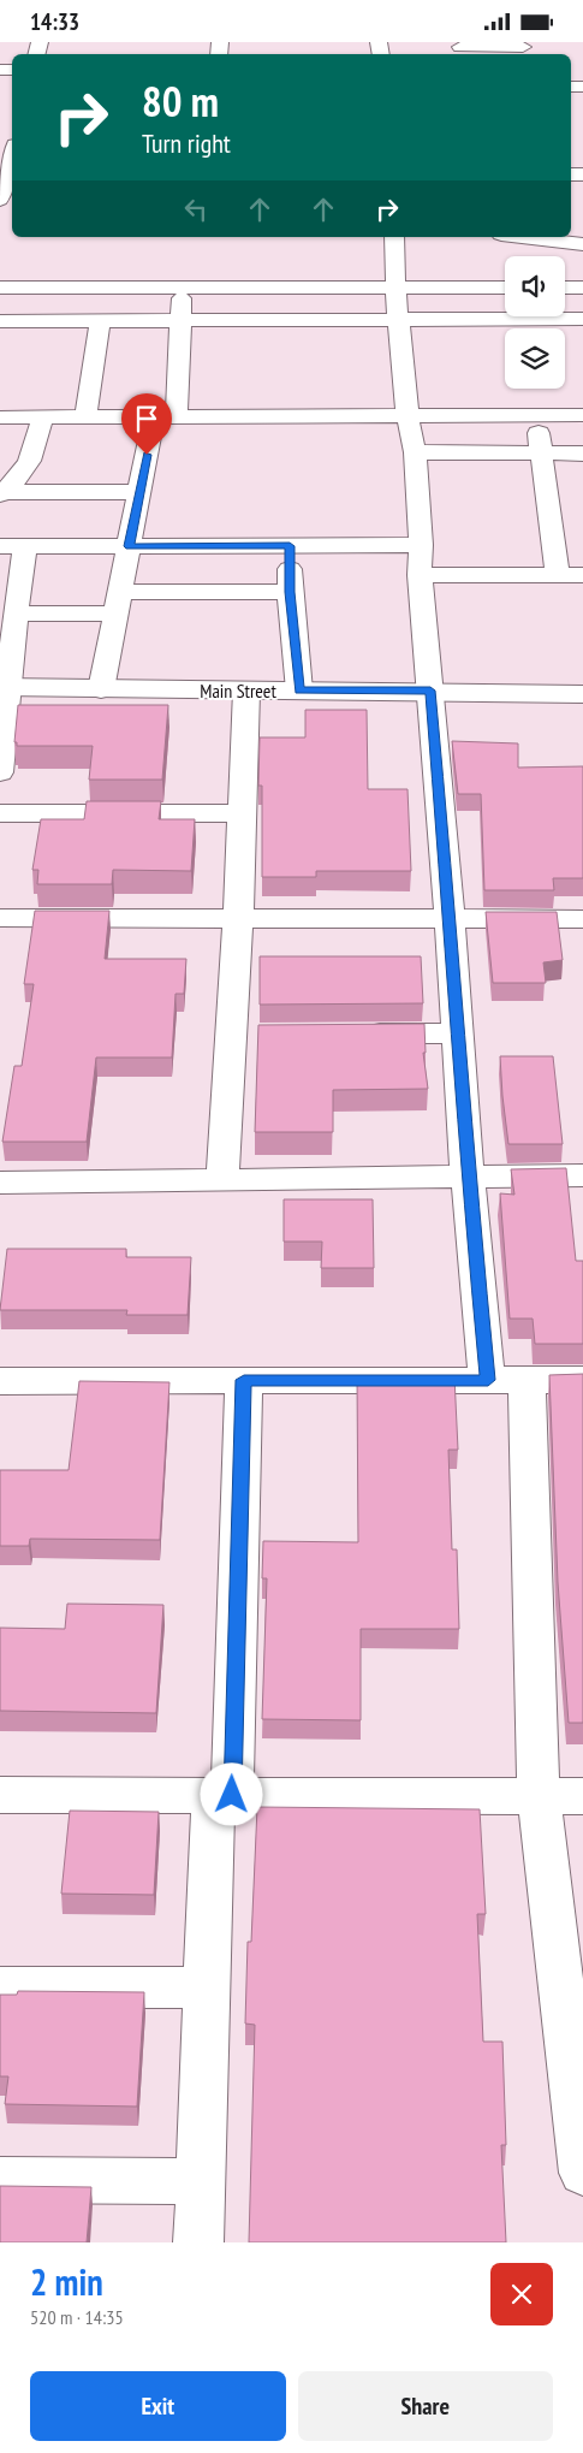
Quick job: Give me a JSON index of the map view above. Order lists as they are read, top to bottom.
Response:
{
  "streets": {
    "street": ["Main Street"]
  },
  "page": {
    "status": "14:33",
    "turn": ["80 m", "Turn right"],
    "heading": ["2 min", "520 m · 14:35"],
    "buttons": ["Exit", "Share"]
  }
}
